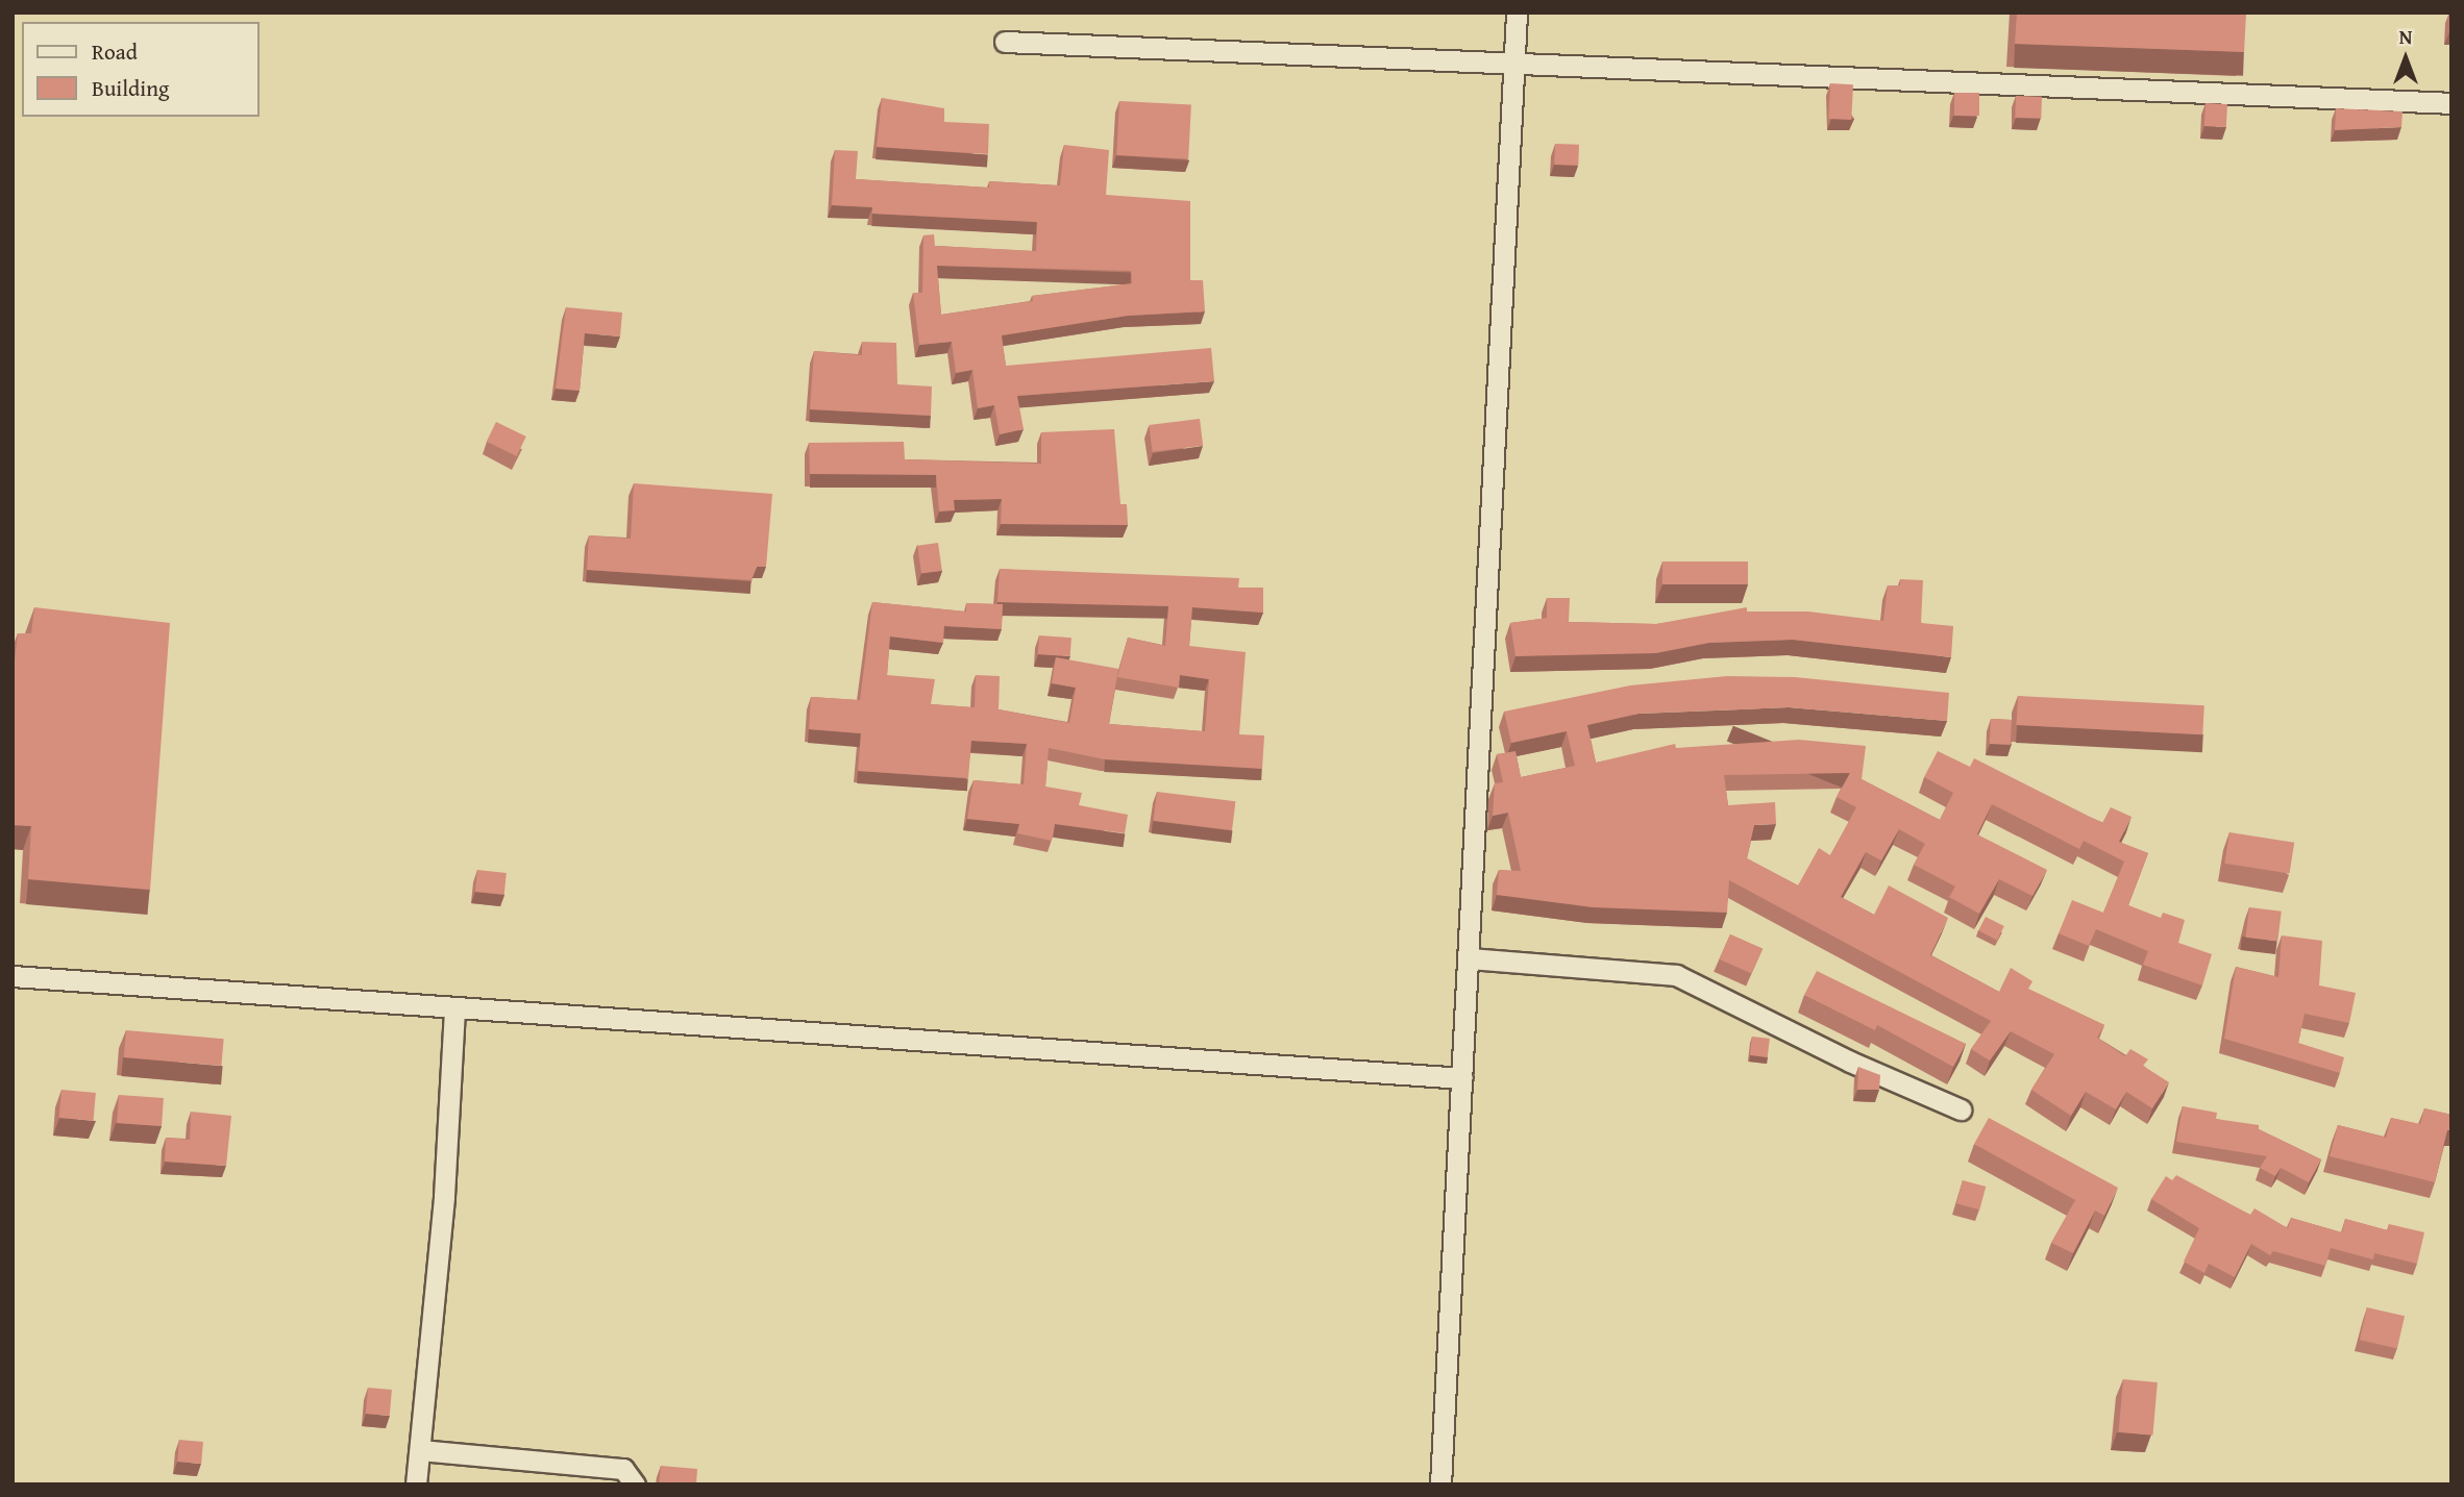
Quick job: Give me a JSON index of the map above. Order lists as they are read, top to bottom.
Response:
{
  "legend": ["Road", "Building"],
  "north": "top"
}
